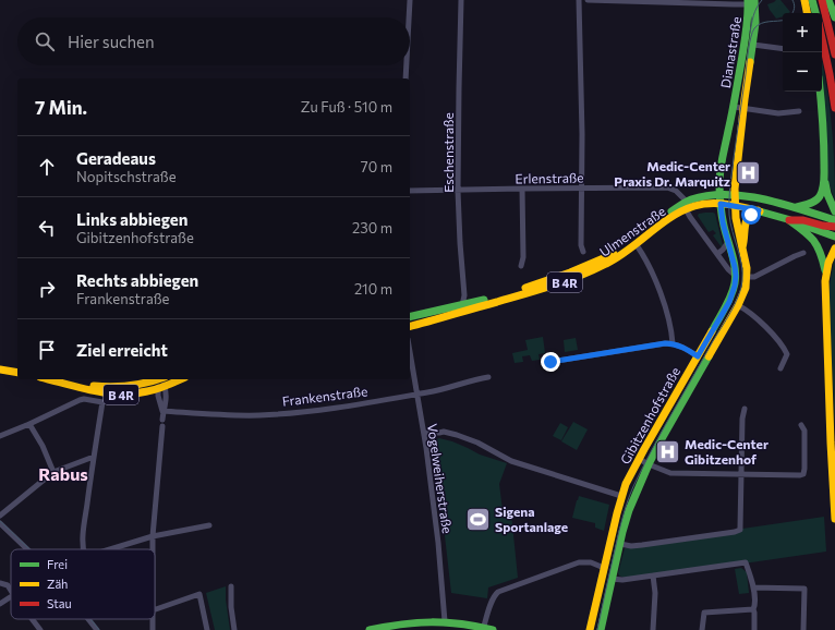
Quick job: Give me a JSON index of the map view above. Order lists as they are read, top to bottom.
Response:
{
  "streets": {
    "main road": [
      "Dianastraße",
      "Ulmenstraße",
      "B 4R",
      "Gibitzenhofstraße"
    ],
    "street": [
      "Eschenstraße",
      "Erlenstraße",
      "Frankenstraße",
      "Vogelweiherstraße"
    ]
  },
  "crossings": [
    ["Dianastraße", "Ulmenstraße"],
    ["Dianastraße", "B 4R"],
    ["Dianastraße", "Gibitzenhofstraße"],
    ["Eschenstraße", "Erlenstraße"],
    ["Eschenstraße", "Ulmenstraße"],
    ["Erlenstraße", "Ulmenstraße"],
    ["Erlenstraße", "Gibitzenhofstraße"],
    ["Ulmenstraße", "B 4R"],
    ["Ulmenstraße", "Gibitzenhofstraße"],
    ["B 4R", "Gibitzenhofstraße"],
    ["Frankenstraße", "Vogelweiherstraße"]
  ],
  "districts": ["Rabus"],
  "places": {
    "hospital": ["Medic-Center Praxis Dr. Marquitz", "Medic-Center Gibitzenhof"],
    "sports": ["Sigena Sportanlage"]
  },
  "legend": ["Frei", "Zäh", "Stau"],
  "page": {
    "map_buttons": ["+", "−"],
    "search": "Hier suchen",
    "heading": ["7 Min.", "Zu Fuß · 510 m"],
    "list": [
      ["Geradeaus", "Nopitschstraße", "70 m"],
      ["Links abbiegen", "Gibitzenhofstraße", "230 m"],
      ["Rechts abbiegen", "Frankenstraße", "210 m"],
      "Ziel erreicht"
    ]
  }
}
